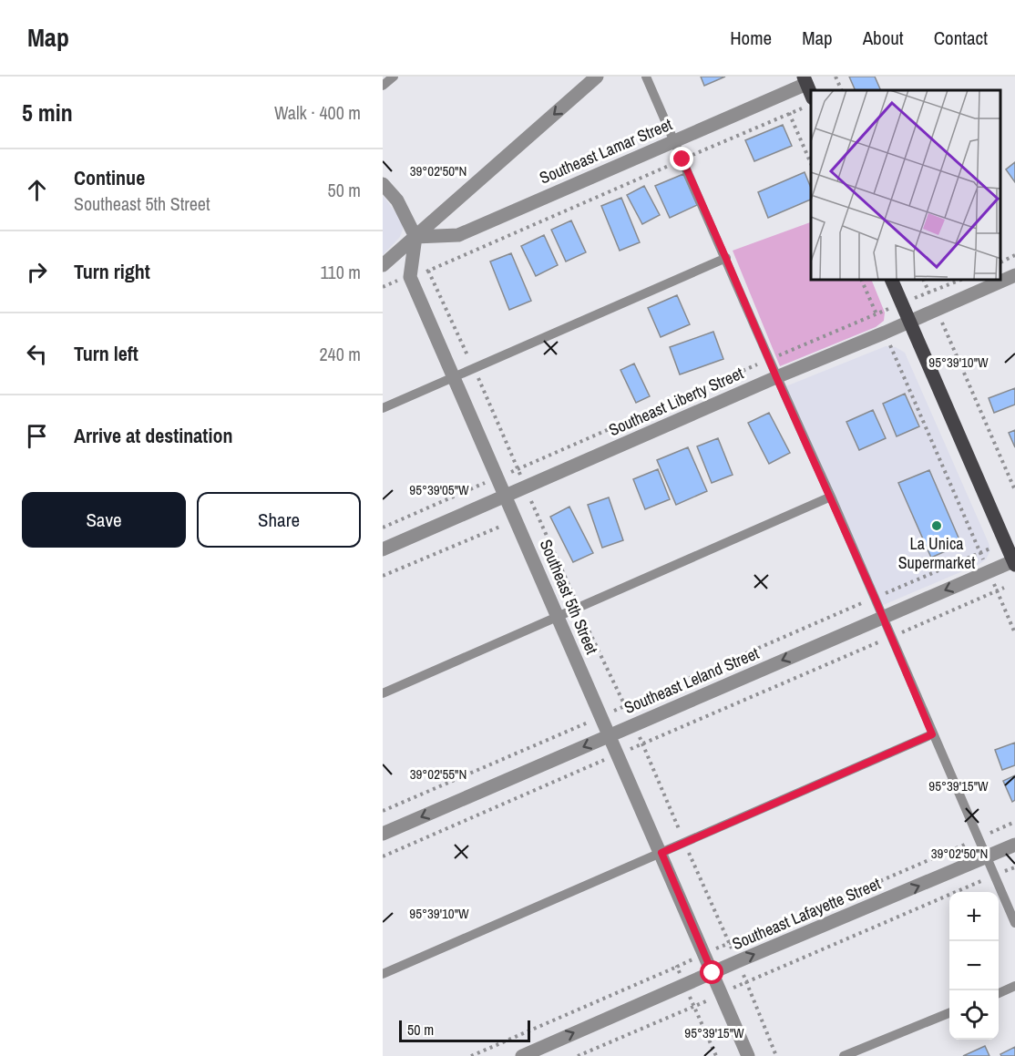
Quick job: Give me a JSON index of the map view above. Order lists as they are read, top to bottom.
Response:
{
  "streets": {
    "street": [
      "Southeast Lamar Street",
      "Southeast Liberty Street",
      "Southeast 5th Street",
      "Southeast Leland Street",
      "Southeast Lafayette Street"
    ]
  },
  "crossings": [
    ["Southeast Liberty Street", "Southeast 5th Street"],
    ["Southeast 5th Street", "Southeast Leland Street"],
    ["Southeast 5th Street", "Southeast Lafayette Street"]
  ],
  "one_way": ["Southeast Leland Street", "Southeast Lafayette Street"],
  "places": ["La Unica Supermarket"],
  "scale_bar": "50 m",
  "page": {
    "header": "Map",
    "nav": [
      "Home",
      "Map",
      "About",
      "Contact"
    ],
    "heading": ["5 min", "Walk · 400 m"],
    "list": [
      ["Continue", "Southeast 5th Street", "50 m"],
      ["Turn right", "110 m"],
      ["Turn left", "240 m"],
      "Arrive at destination"
    ],
    "buttons": ["Save", "Share"],
    "map_buttons": ["+", "−"],
    "scale": "50 m"
  },
  "coordinates": [
    "39°02'50\"N",
    "95°39'10\"W",
    "95°39'05\"W",
    "39°02'55\"N",
    "95°39'15\"W"
  ]
}
